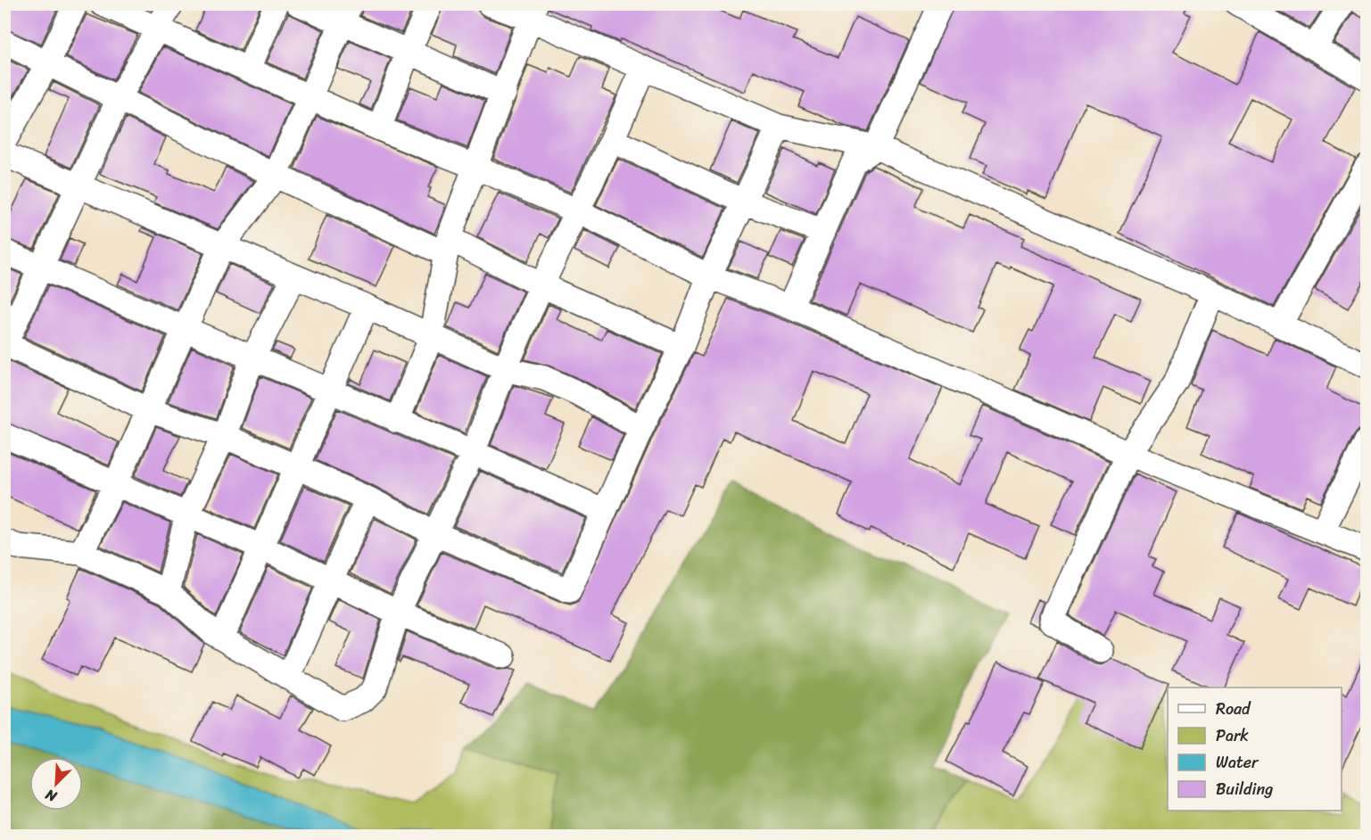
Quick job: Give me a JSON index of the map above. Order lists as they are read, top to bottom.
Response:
{
  "legend": [
    "Road",
    "Park",
    "Water",
    "Building"
  ],
  "north": "bottom left"
}
